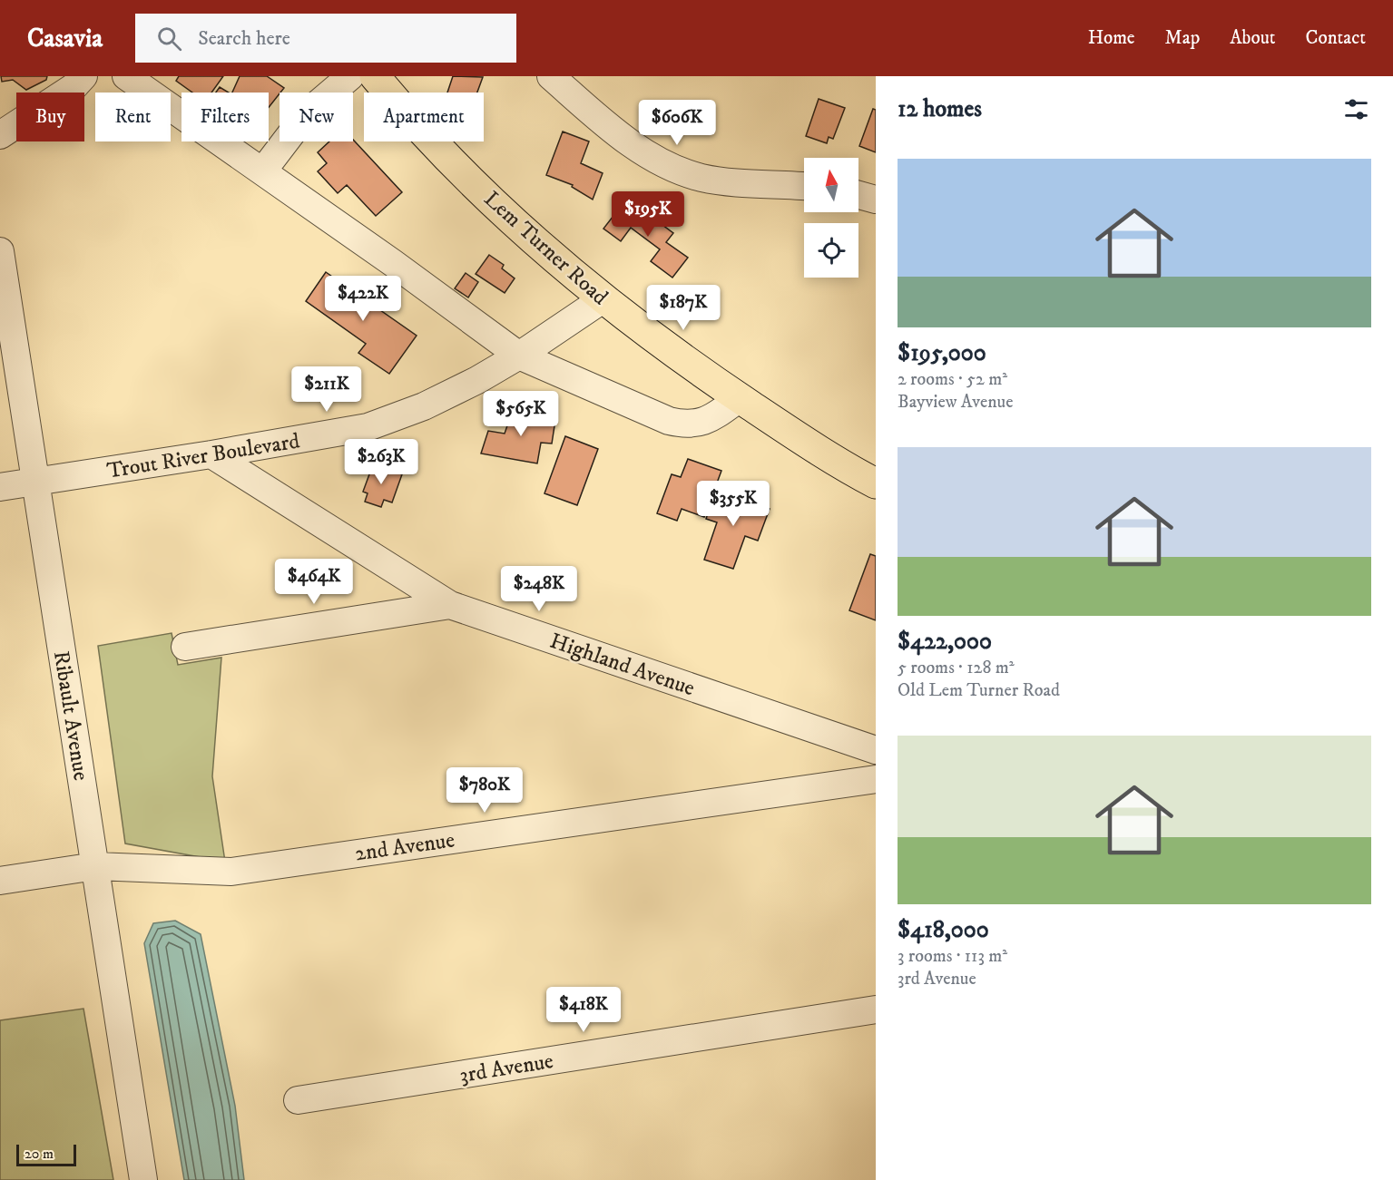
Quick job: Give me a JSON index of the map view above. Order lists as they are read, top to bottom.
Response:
{
  "streets": {
    "main road": ["Lem Turner Road"],
    "street": [
      "Trout River Boulevard",
      "Highland Avenue",
      "Ribault Avenue",
      "2nd Avenue",
      "3rd Avenue"
    ]
  },
  "crossings": [
    ["Lem Turner Road", "Trout River Boulevard"],
    ["Trout River Boulevard", "Highland Avenue"],
    ["Trout River Boulevard", "Ribault Avenue"],
    ["Ribault Avenue", "2nd Avenue"]
  ],
  "scale_bar": "20 m",
  "north": "top",
  "page": {
    "header": "Casavia",
    "search": "Search here",
    "nav": [
      "Home",
      "Map",
      "About",
      "Contact"
    ],
    "heading": "12 homes",
    "chip": [
      "Buy",
      "Rent",
      "Filters",
      "New",
      "Apartment"
    ],
    "price": [
      "$606K",
      "$195K",
      "$422K",
      "$187K",
      "$211K",
      "$565K",
      "$263K",
      "$355K",
      "$464K",
      "$248K",
      "$780K",
      "$418K"
    ],
    "list": [
      {
        "name": "$195,000",
        "note": "2 rooms · 52 m² · Bayview Avenue"
      },
      {
        "name": "$422,000",
        "note": "5 rooms · 128 m² · Old Lem Turner Road"
      },
      {
        "name": "$418,000",
        "note": "3 rooms · 113 m² · 3rd Avenue"
      }
    ],
    "scale": "20 m"
  }
}
